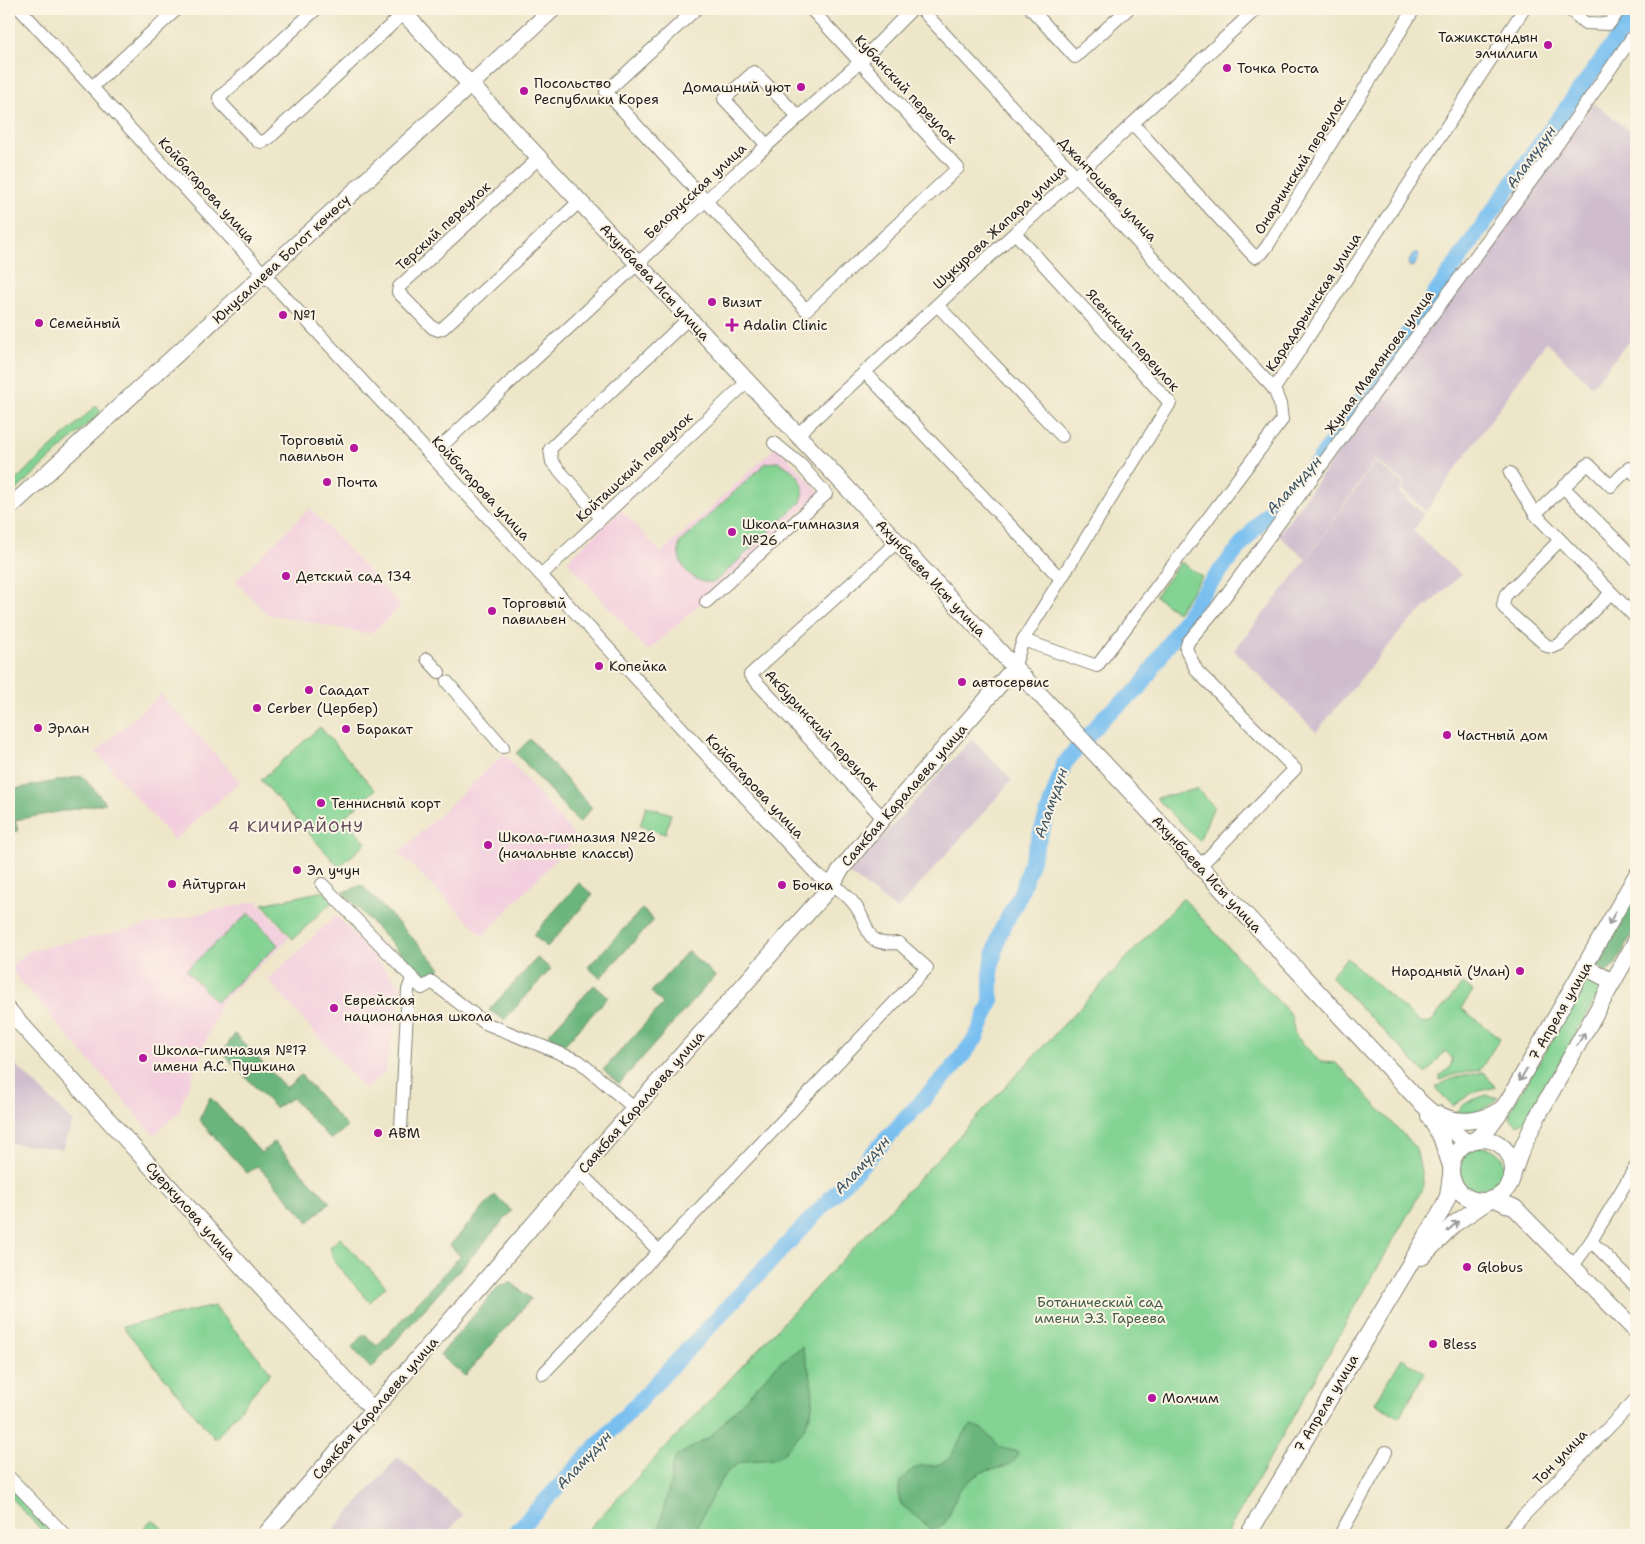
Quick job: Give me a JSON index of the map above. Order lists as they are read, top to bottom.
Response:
{
  "streets": {
    "main road": [
      "Юнусалиева Болот көчөсү",
      "Ахунбаева Исы улица",
      "Саякбая Каралаева улица",
      "7 Апреля улица",
      "Суеркулова улица"
    ],
    "street": [
      "Кубанский переулок",
      "Онарчинский переулок",
      "Джантошева улица",
      "Койбагарова улица",
      "Белорусская улица",
      "Терский переулок",
      "Шукурова Жапара улица",
      "Карадарьинская улица",
      "Ясенский переулок",
      "Жуная Мавлянова улица",
      "Койташский переулок",
      "Акбуринский переулок",
      "Тон улица"
    ]
  },
  "crossings": [
    ["Кубанский переулок", "Белорусская улица"],
    ["Онарчинский переулок", "Шукурова Жапара улица"],
    ["Джантошева улица", "Шукурова Жапара улица"],
    ["Джантошева улица", "Карадарьинская улица"],
    ["Койбагарова улица", "Белорусская улица"],
    ["Койбагарова улица", "Юнусалиева Болот көчөсү"],
    ["Койбагарова улица", "Койташский переулок"],
    ["Койбагарова улица", "Саякбая Каралаева улица"],
    ["Белорусская улица", "Ахунбаева Исы улица"],
    ["Терский переулок", "Ахунбаева Исы улица"],
    ["Шукурова Жапара улица", "Ахунбаева Исы улица"],
    ["Шукурова Жапара улица", "Ясенский переулок"],
    ["Юнусалиева Болот көчөсү", "Ахунбаева Исы улица"],
    ["Ахунбаева Исы улица", "Жуная Мавлянова улица"],
    ["Ахунбаева Исы улица", "Койташский переулок"],
    ["Ахунбаева Исы улица", "Акбуринский переулок"],
    ["Ахунбаева Исы улица", "Саякбая Каралаева улица"],
    ["Ахунбаева Исы улица", "7 Апреля улица"],
    ["Карадарьинская улица", "Ясенский переулок"],
    ["Акбуринский переулок", "Саякбая Каралаева улица"],
    ["Саякбая Каралаева улица", "Суеркулова улица"]
  ],
  "districts": ["4 КИЧИРАЙОНУ"],
  "water": ["Аламүдүн"],
  "parks": ["Ботанический сад имени Э.З. Гареева"],
  "places": {
    "other": [
      "Тажикстандын элчилиги",
      "Точка Роста",
      "Домашний уют",
      "Посольство Республики Корея",
      "Визит",
      "№1",
      "Семейный",
      "Торговый павильон",
      "Почта",
      "Школа-гимназия №26",
      "Детский сад 134",
      "Торговый павильен",
      "Копейка",
      "автосервис",
      "Саадат",
      "Cerber (Цербер)",
      "Эрлан",
      "Баракат",
      "Частный дом",
      "Теннисный корт",
      "Школа-гимназия №26 (начальные классы)",
      "Эл учун",
      "Айтурган",
      "Бочка",
      "Народный (Улан)",
      "Еврейская национальная школа",
      "Школа-гимназия №17 имени А.С. Пушкина",
      "ABM",
      "Globus",
      "Bless",
      "Молчим"
    ],
    "health": ["Adalin Clinic"]
  }
}
